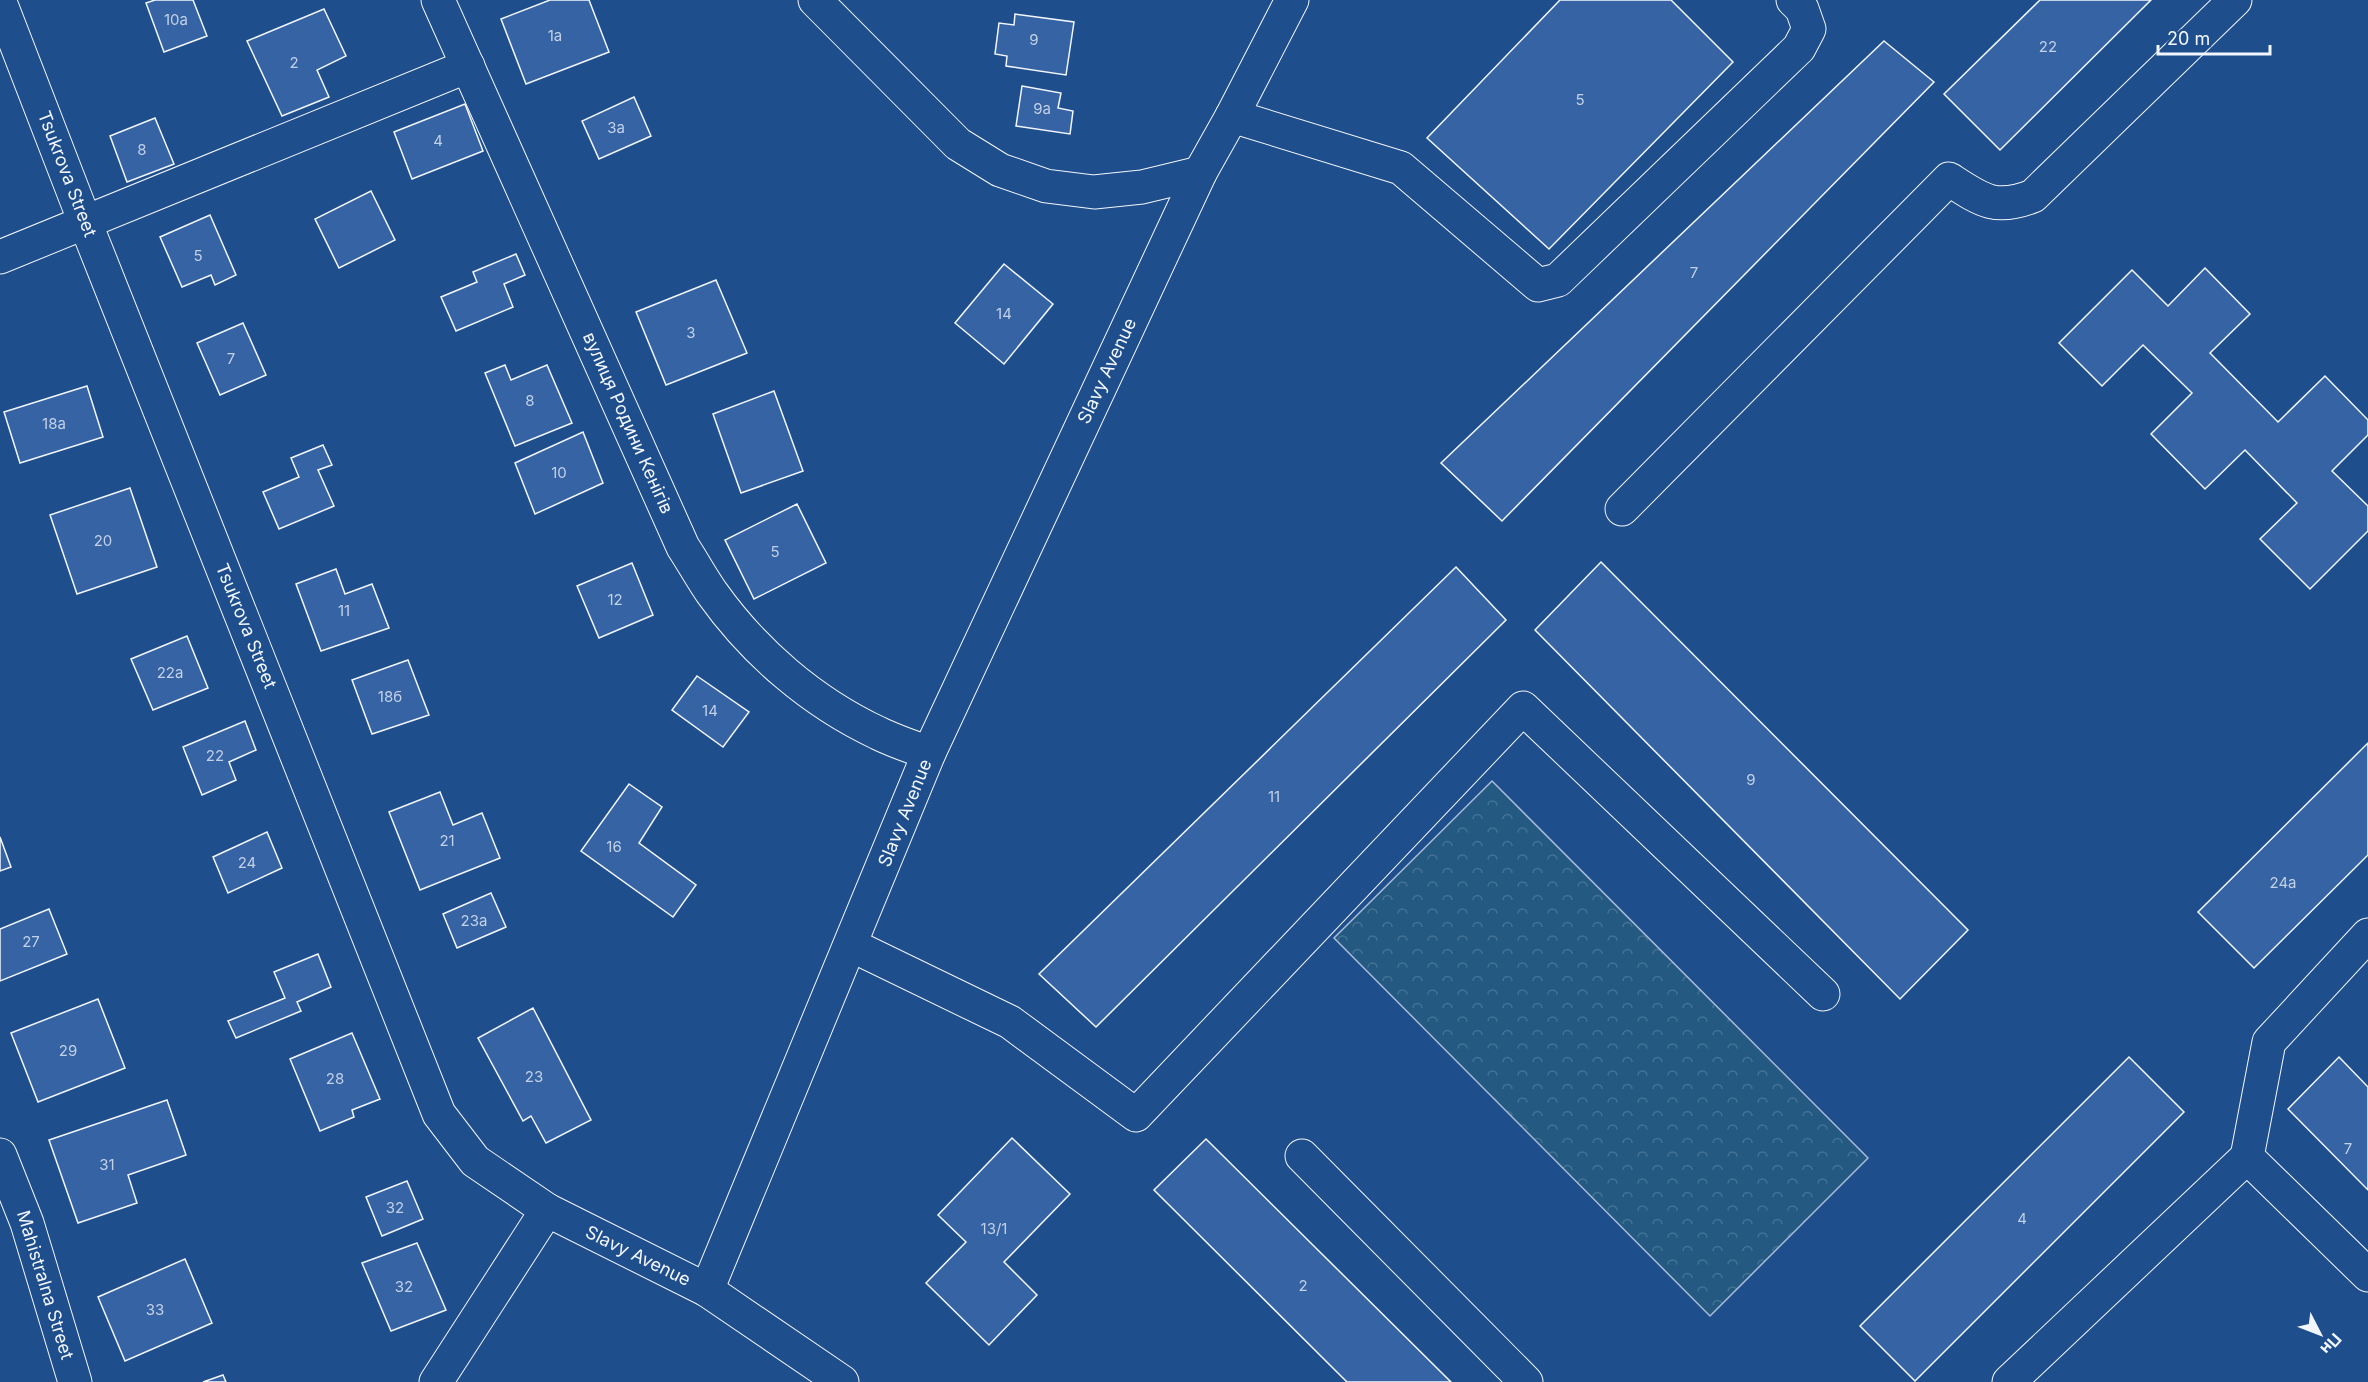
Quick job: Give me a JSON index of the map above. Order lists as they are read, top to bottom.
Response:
{
  "streets": {
    "street": [
      "Tsukrova Street",
      "Slavy Avenue",
      "вулиця Родини Кенігів",
      "Mahistralna Street"
    ]
  },
  "crossings": [
    ["Tsukrova Street", "Slavy Avenue"],
    ["Slavy Avenue", "вулиця Родини Кенігів"]
  ],
  "house_numbers": [
    "10а",
    "1а",
    "9",
    "22",
    "2",
    "5",
    "9а",
    "3а",
    "4",
    "8",
    "5",
    "7",
    "14",
    "3",
    "7",
    "8",
    "18а",
    "10",
    "20",
    "5",
    "12",
    "11",
    "22а",
    "18б",
    "14",
    "22",
    "9",
    "11",
    "21",
    "16",
    "24",
    "24а",
    "23а",
    "27",
    "29",
    "23",
    "28",
    "7",
    "31",
    "32",
    "4",
    "13/1",
    "2",
    "32",
    "33"
  ],
  "scale_bar": "20 m",
  "north": "bottom right"
}
